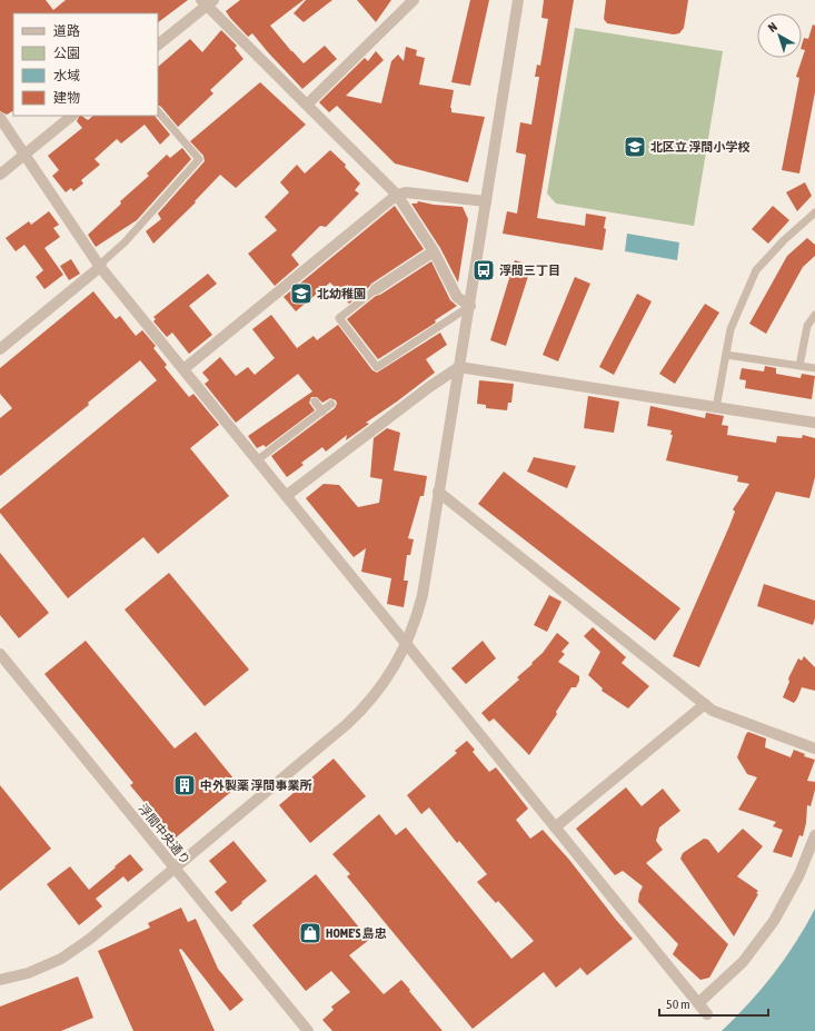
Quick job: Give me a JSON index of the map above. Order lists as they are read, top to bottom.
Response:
{
  "streets": {
    "street": ["浮間中央通り"]
  },
  "places": {
    "school or university": ["北区立 浮間小学校", "北幼稚園"],
    "bus stop": ["浮間三丁目"],
    "building": ["中外製薬 浮間事業所"],
    "shop": ["HOME'S 島忠"]
  },
  "legend": [
    "道路",
    "公園",
    "水域",
    "建物"
  ],
  "scale_bar": "50 m",
  "north": "top left"
}
